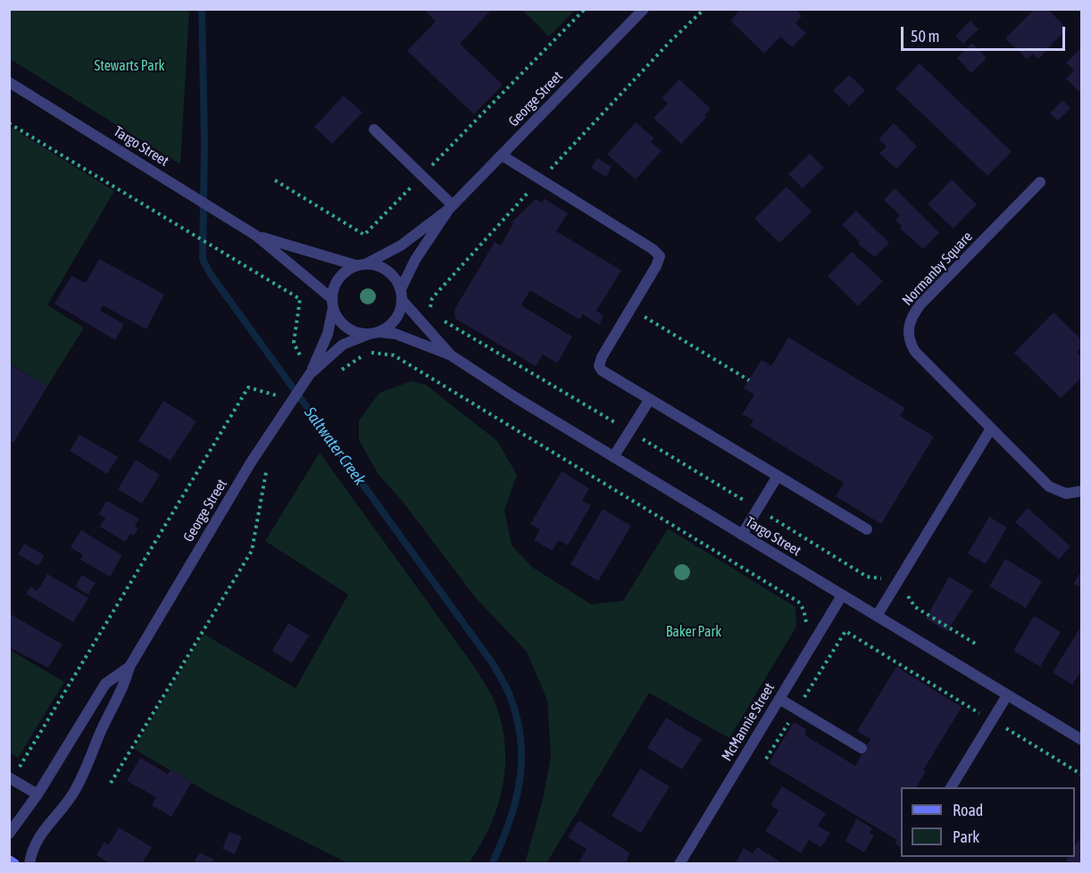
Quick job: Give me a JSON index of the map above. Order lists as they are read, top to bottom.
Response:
{
  "streets": {
    "street": [
      "George Street",
      "Targo Street",
      "Normanby Square",
      "McMannie Street"
    ]
  },
  "crossings": [
    ["George Street", "Targo Street"],
    ["Targo Street", "McMannie Street"]
  ],
  "water": ["Saltwater Creek"],
  "parks": ["Stewarts Park", "Baker Park"],
  "legend": ["Road", "Park"],
  "scale_bar": "50 m"
}
